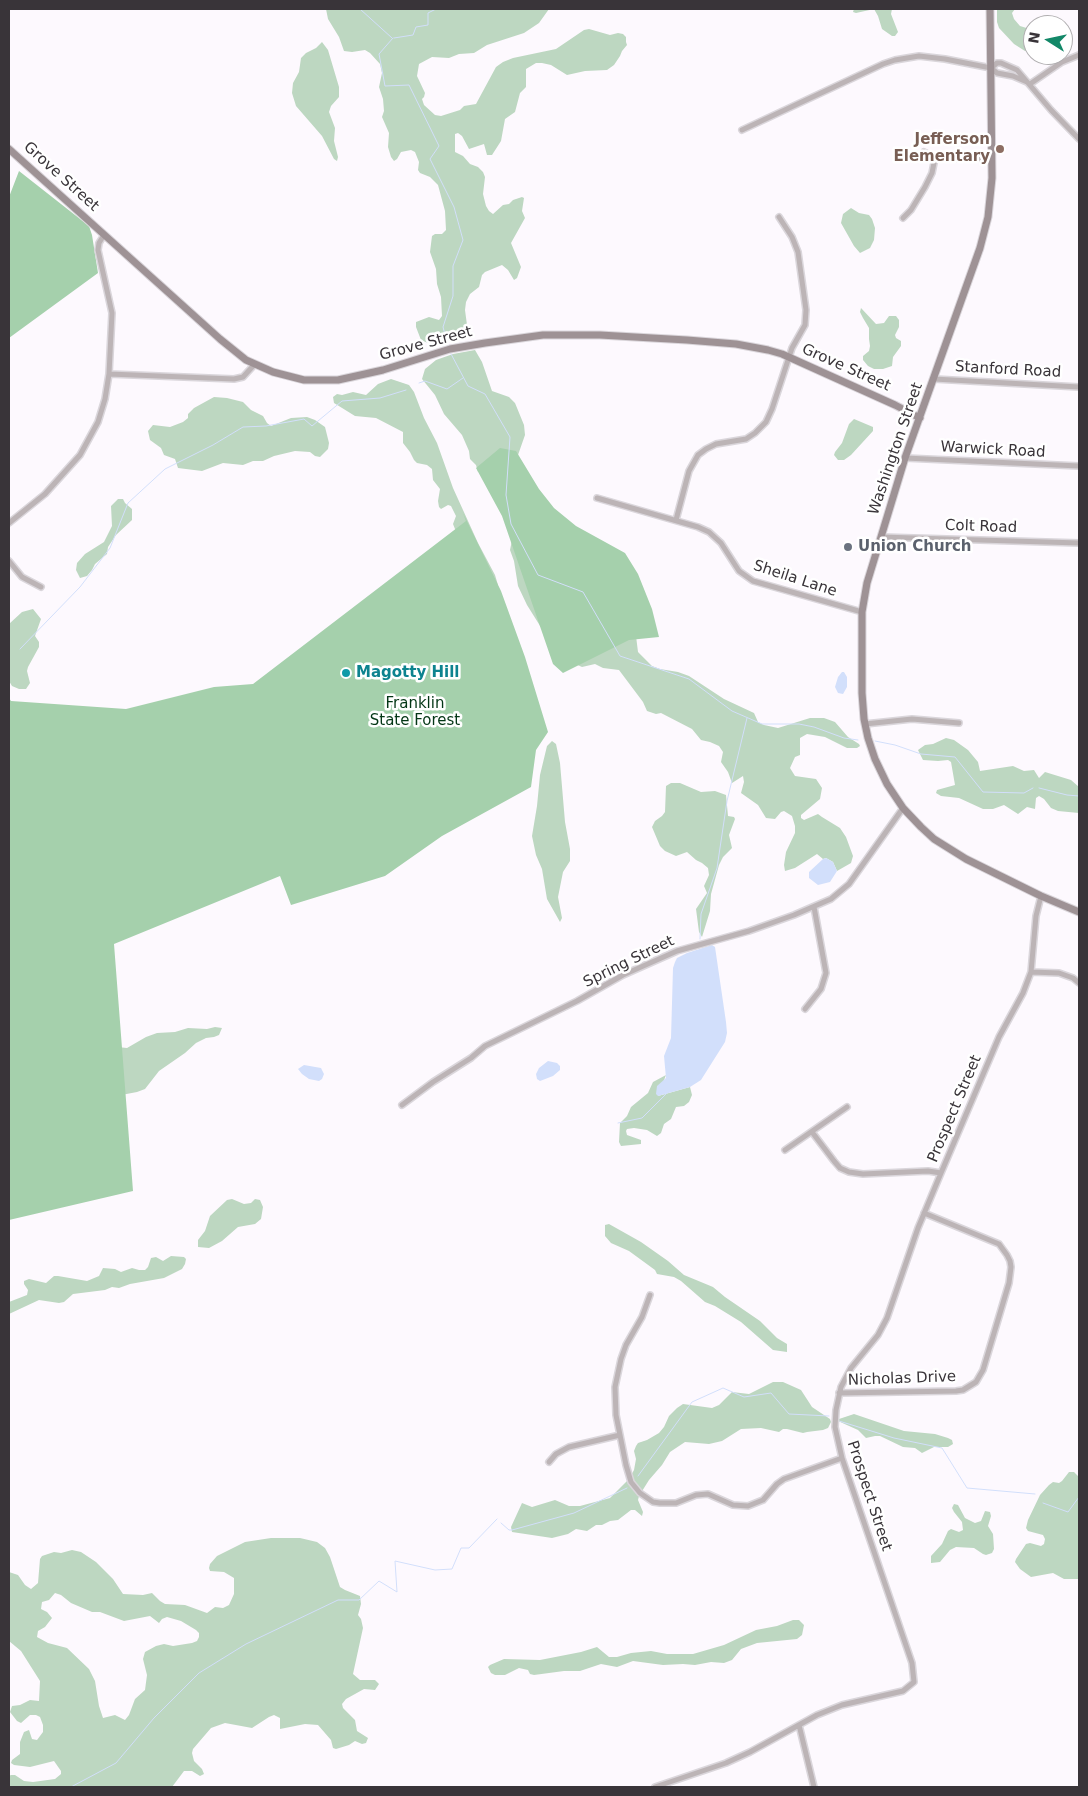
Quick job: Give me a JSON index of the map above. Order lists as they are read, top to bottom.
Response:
{
  "streets": {
    "main road": ["Grove Street", "Washington Street"],
    "street": [
      "Stanford Road",
      "Warwick Road",
      "Colt Road",
      "Sheila Lane",
      "Spring Street",
      "Prospect Street",
      "Nicholas Drive"
    ]
  },
  "crossings": [
    ["Grove Street", "Washington Street"],
    ["Stanford Road", "Washington Street"],
    ["Washington Street", "Warwick Road"],
    ["Washington Street", "Colt Road"],
    ["Washington Street", "Sheila Lane"],
    ["Washington Street", "Spring Street"],
    ["Washington Street", "Prospect Street"],
    ["Prospect Street", "Nicholas Drive"]
  ],
  "parks": ["Franklin State Forest"],
  "places": ["Jefferson Elementary", "Union Church", "Magotty Hill"],
  "north": "left"
}
